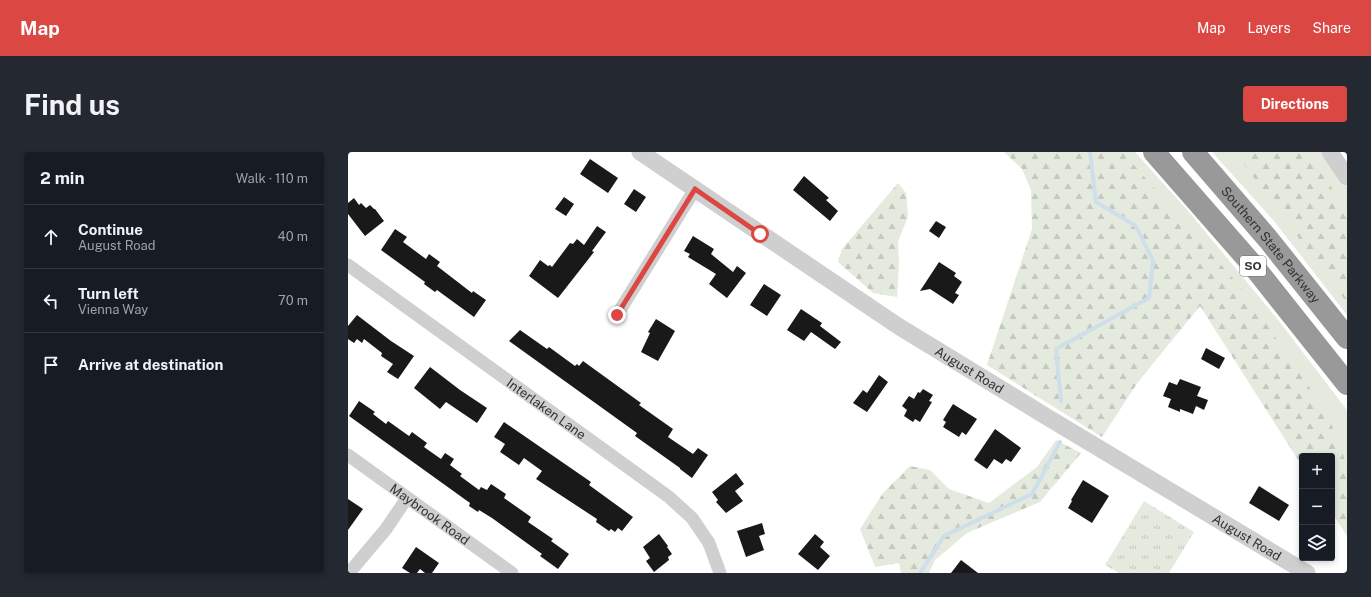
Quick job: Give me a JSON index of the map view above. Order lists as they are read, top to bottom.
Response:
{
  "streets": {
    "highway": ["Southern State Parkway", "SO"],
    "street": ["August Road", "Interlaken Lane", "Maybrook Road"]
  },
  "page": {
    "header": "Map",
    "nav": ["Map", "Layers", "Share"],
    "buttons": "Directions",
    "title": "Find us",
    "heading": ["2 min", "Walk · 110 m"],
    "list": [
      ["Continue", "August Road", "40 m"],
      ["Turn left", "Vienna Way", "70 m"],
      "Arrive at destination"
    ],
    "map_buttons": ["+", "−"]
  }
}
